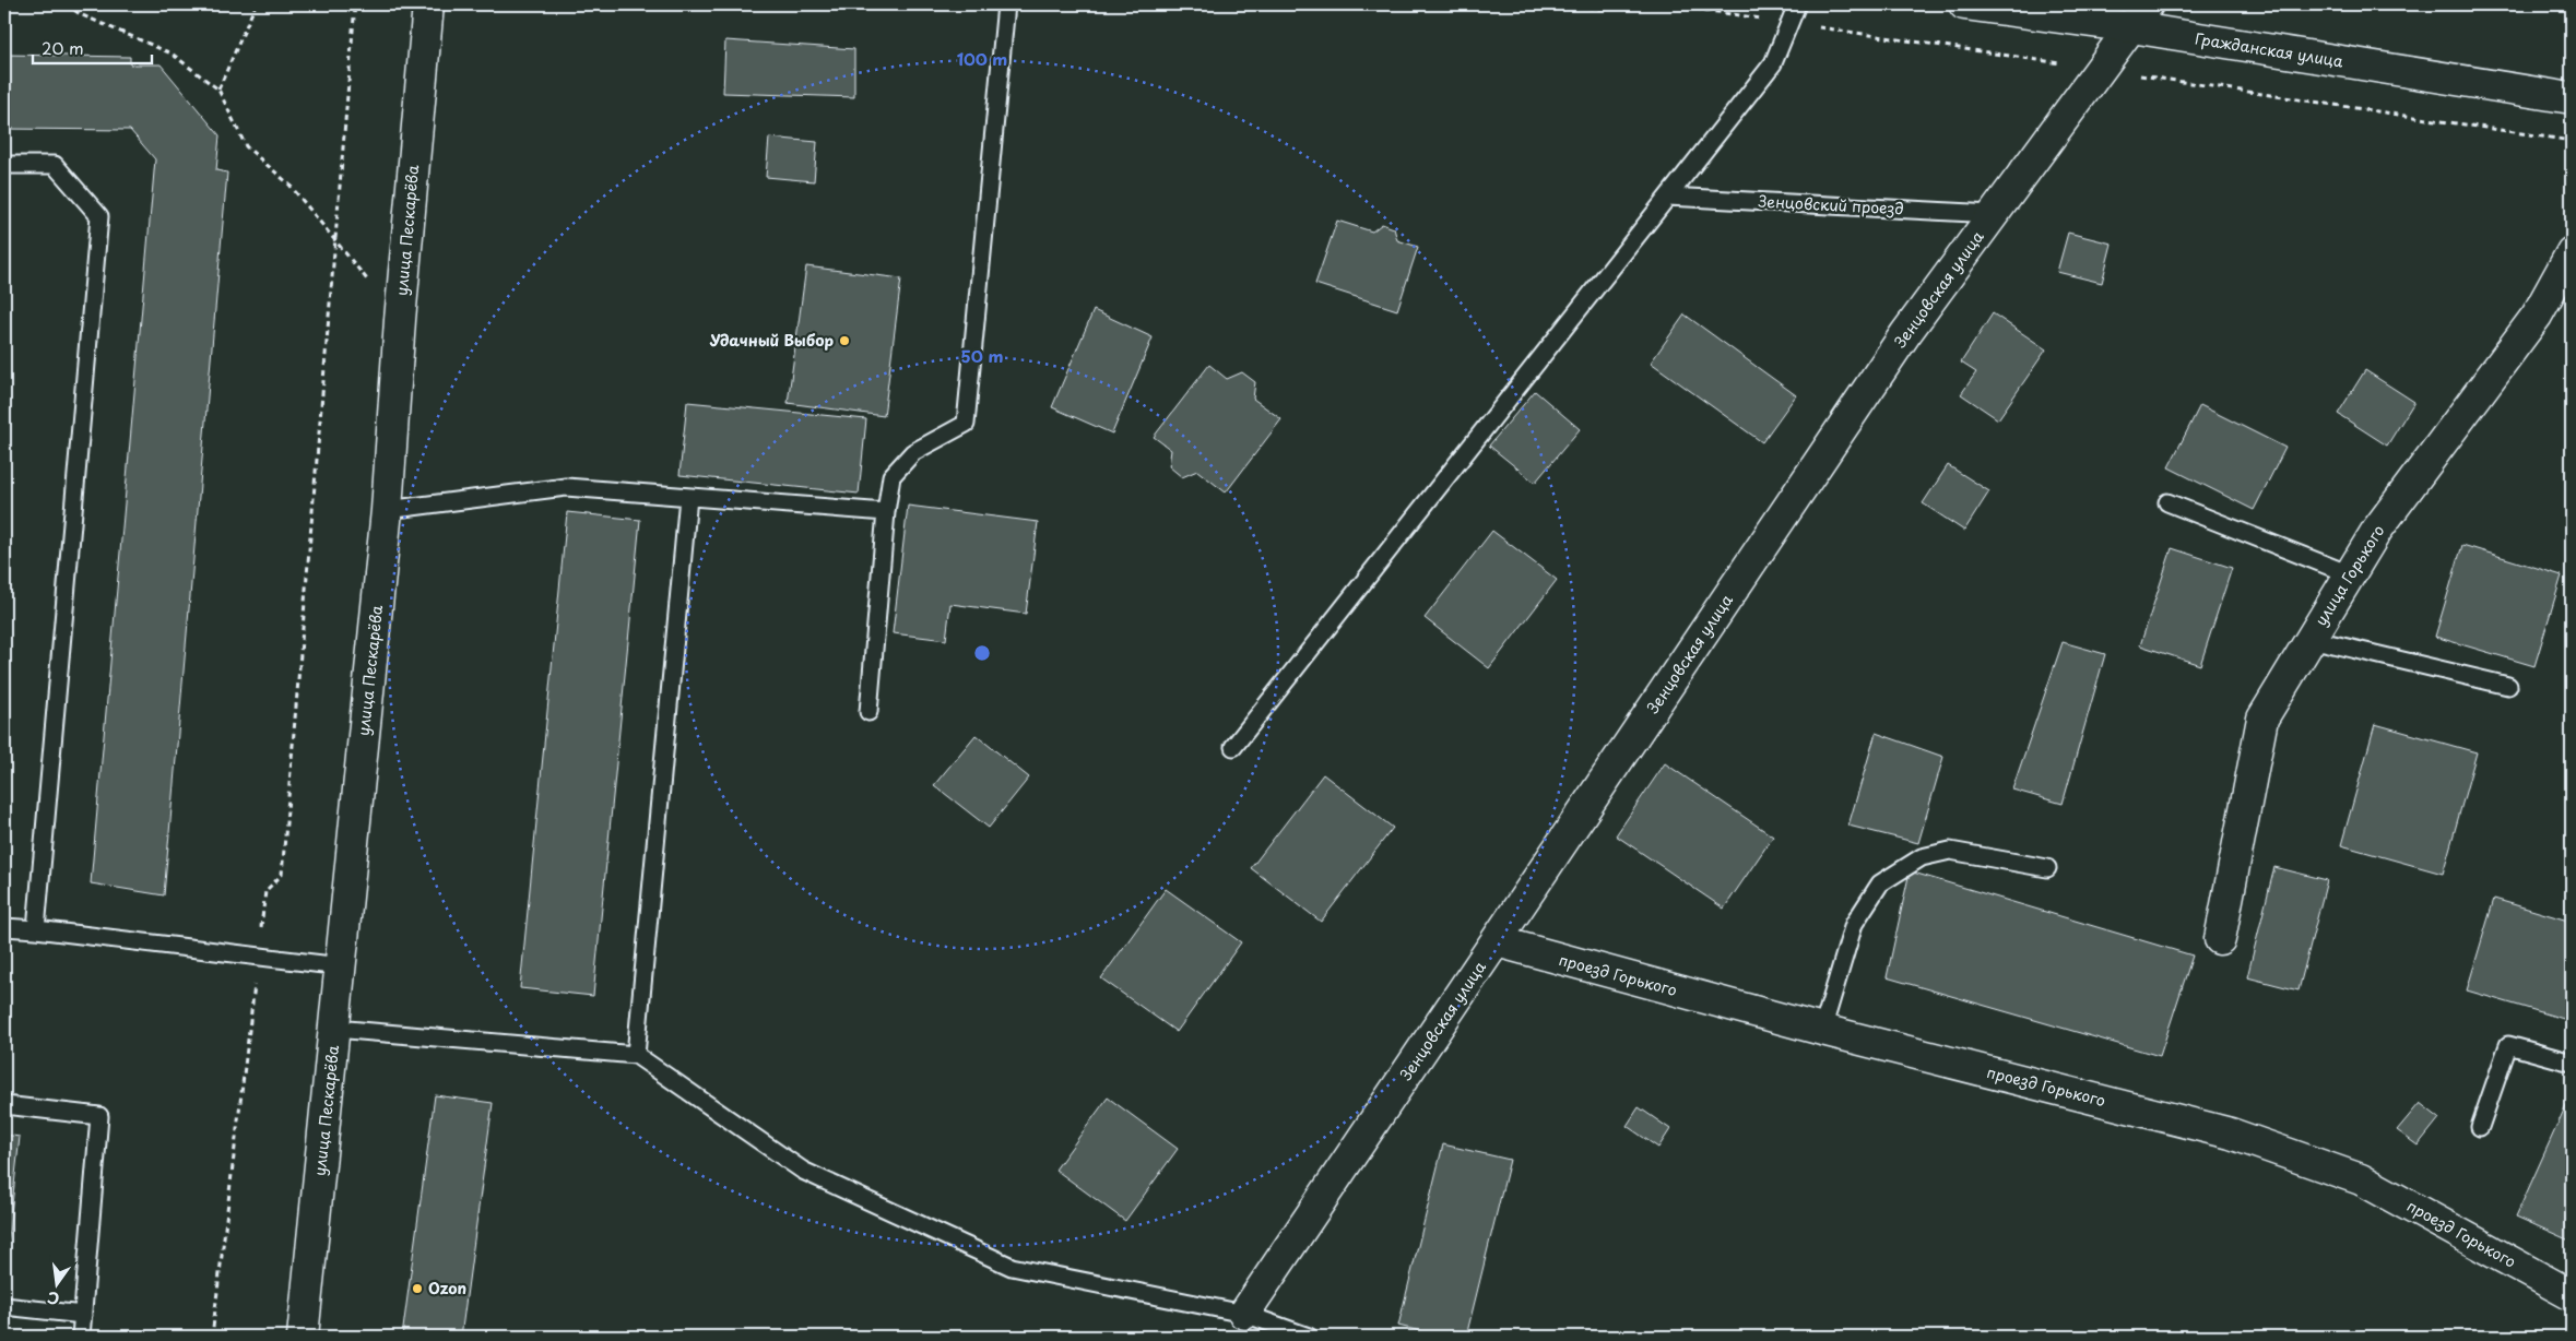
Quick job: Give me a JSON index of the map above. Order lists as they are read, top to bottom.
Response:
{
  "streets": {
    "street": [
      "Гражданская улица",
      "улица Пескарёва",
      "Зенцовская улица",
      "улица Горького",
      "проезд Горького"
    ],
    "lane": ["Зенцовский проезд"]
  },
  "crossings": [
    ["Гражданская улица", "Зенцовская улица"],
    ["Зенцовский проезд", "Зенцовская улица"],
    ["Зенцовская улица", "проезд Горького"]
  ],
  "places": ["Удачный Выбор", "Ozon"],
  "scale_bar": "20 m",
  "north": "bottom",
  "rings": ["100 m", "50 m"]
}
